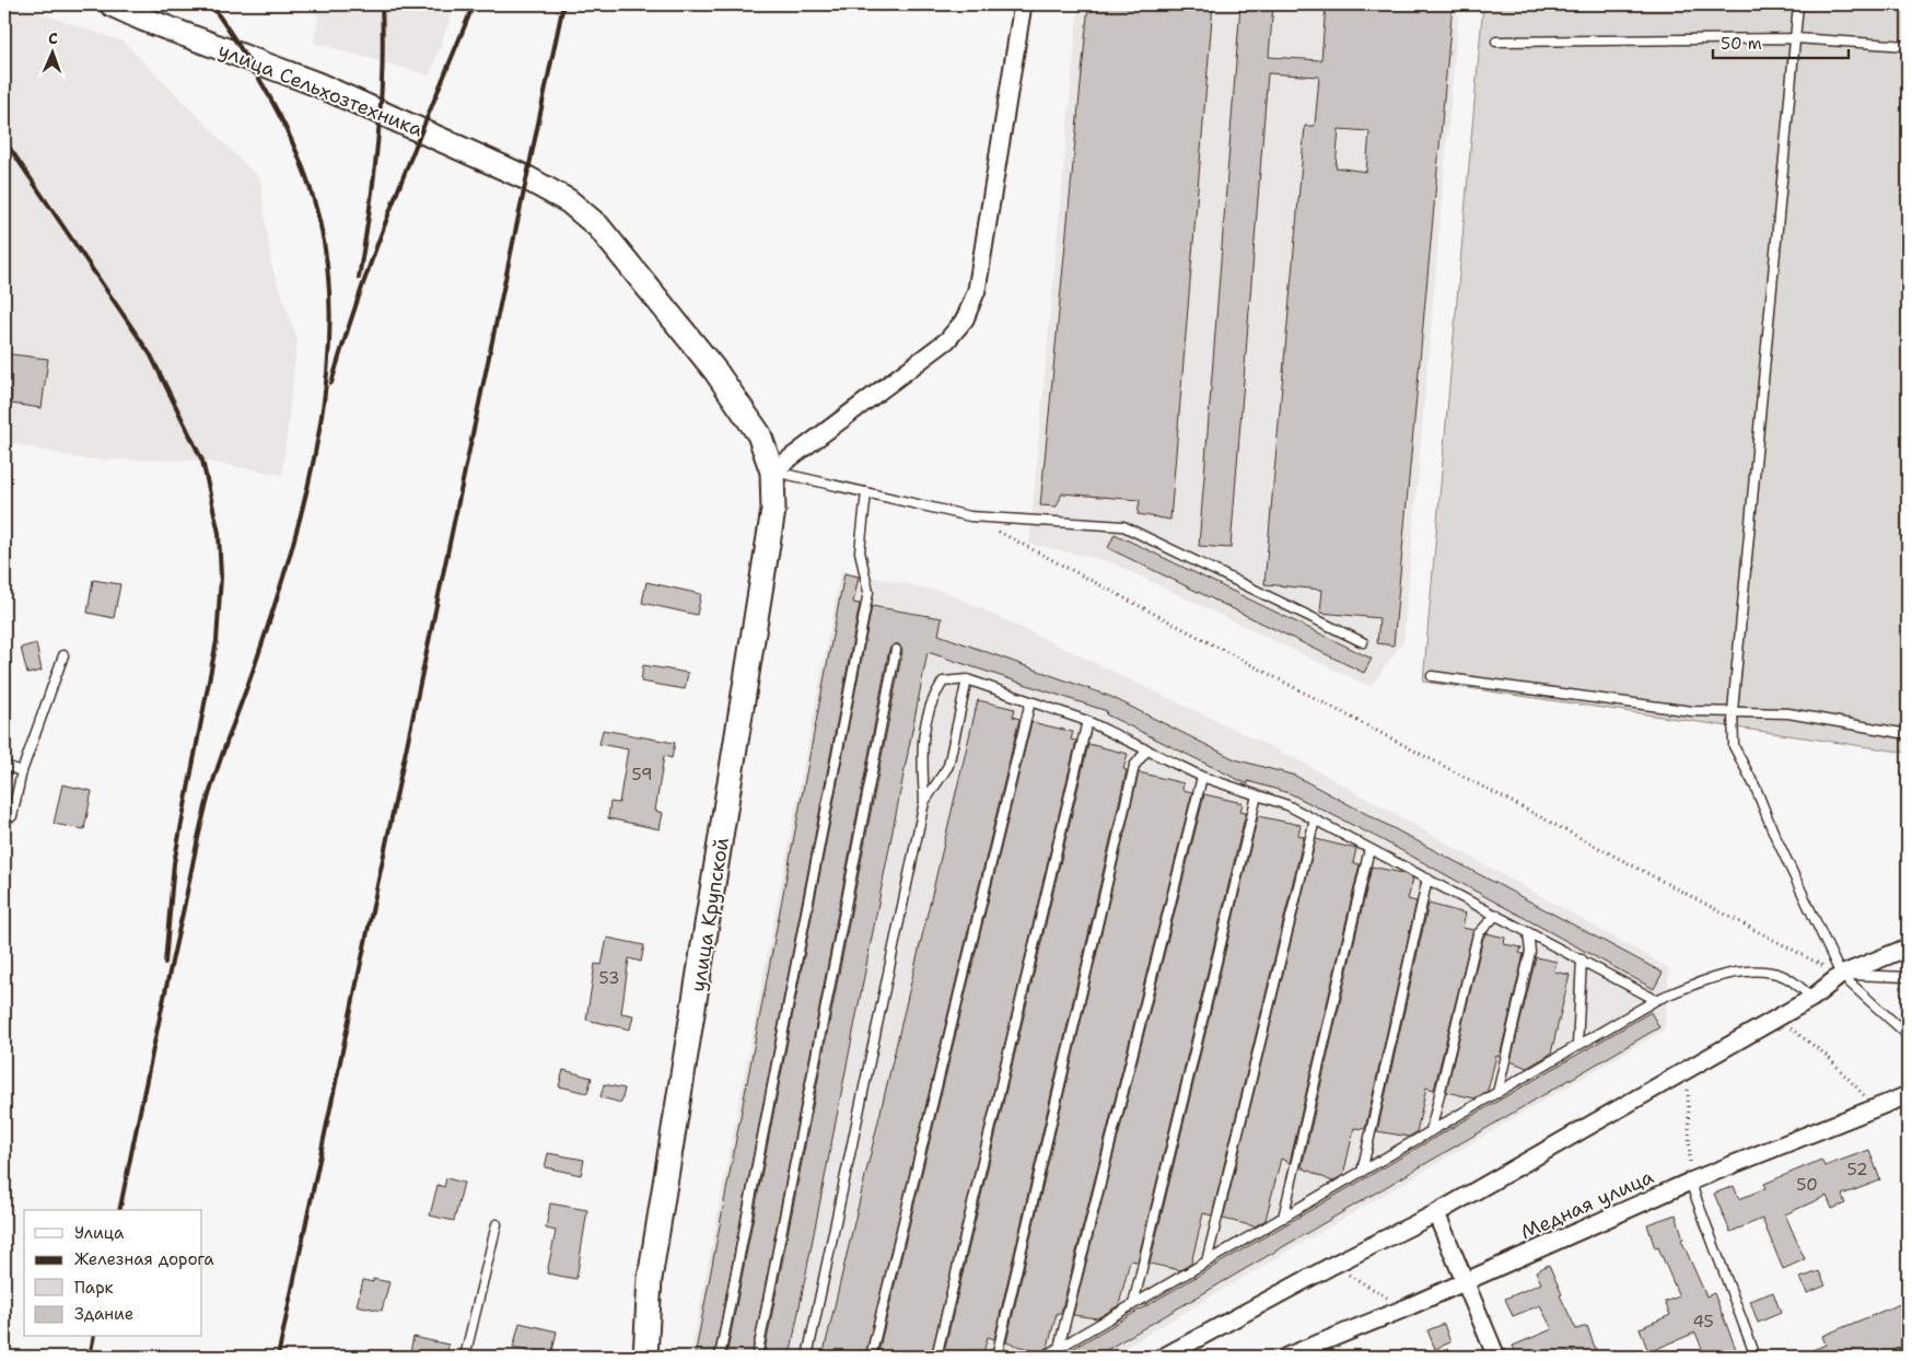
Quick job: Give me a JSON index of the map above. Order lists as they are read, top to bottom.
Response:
{
  "streets": {
    "main road": ["улица Сельхозтехника", "улица Крупской"],
    "street": ["Медная улица"]
  },
  "crossings": [
    ["улица Сельхозтехника", "улица Крупской"]
  ],
  "house_numbers": [
    "59",
    "53",
    "52",
    "50",
    "45"
  ],
  "legend": [
    "Улица",
    "Железная дорога",
    "Парк",
    "Здание"
  ],
  "scale_bar": "50 m",
  "north": "top"
}
